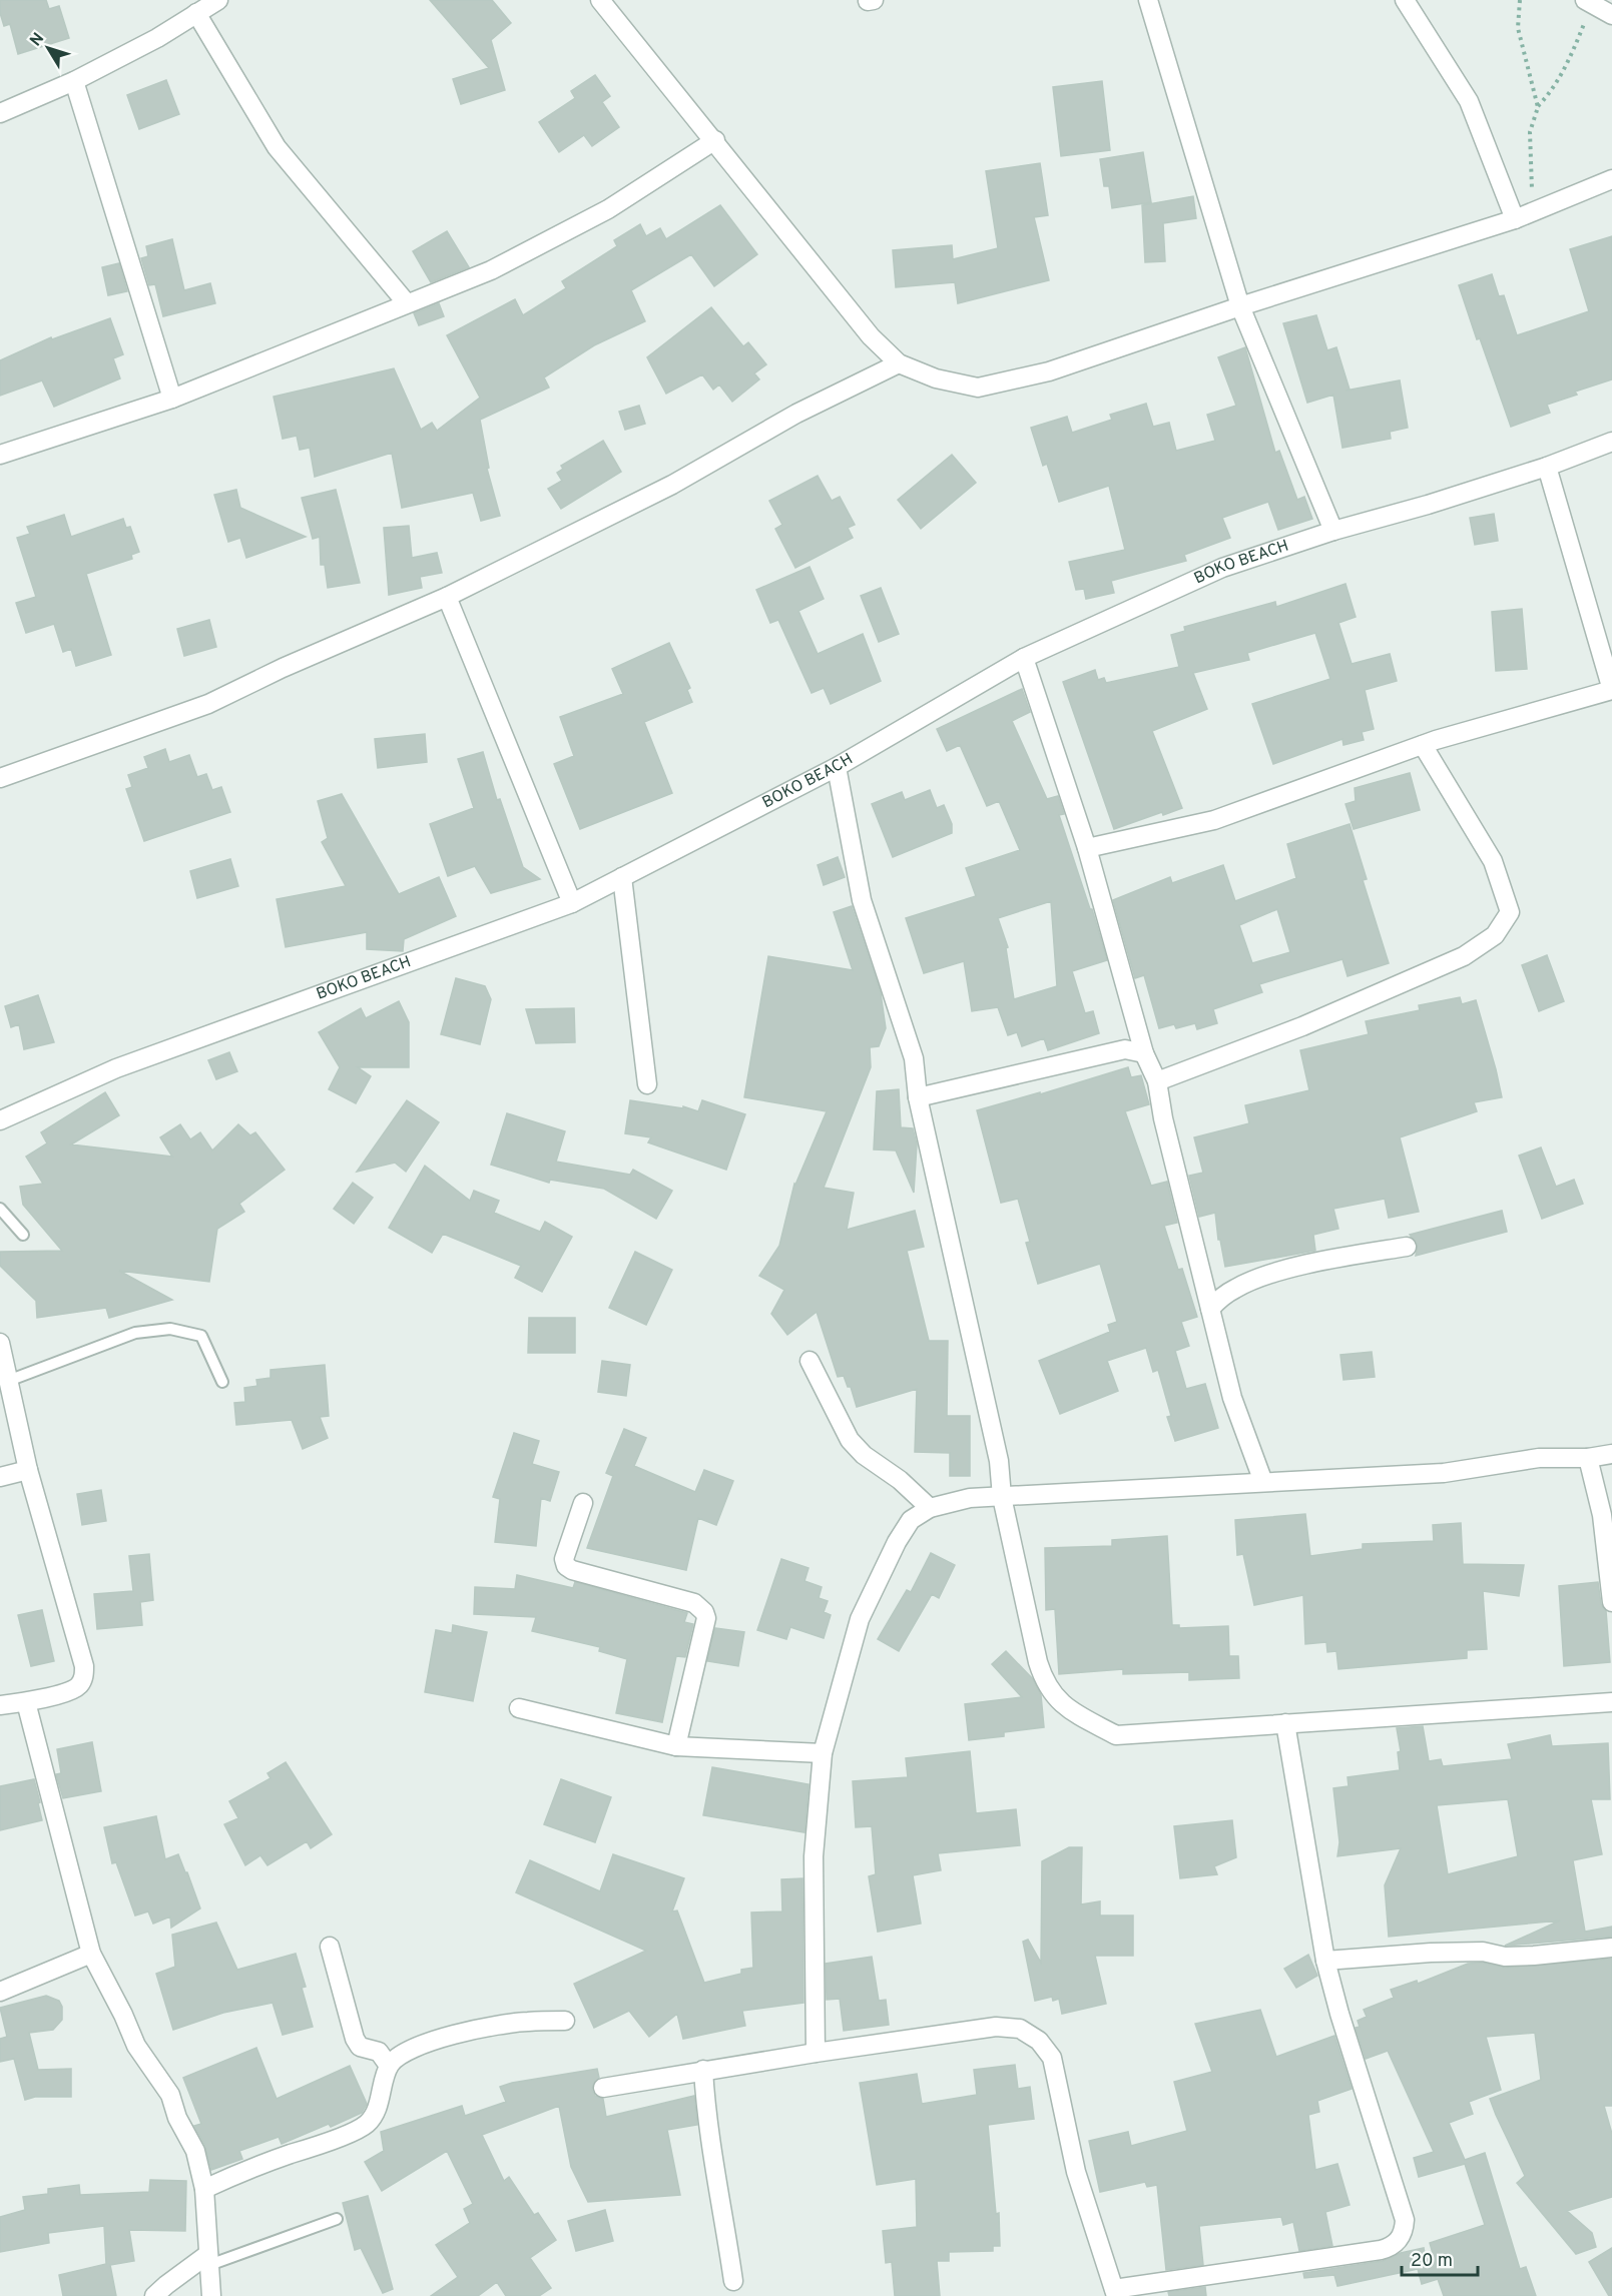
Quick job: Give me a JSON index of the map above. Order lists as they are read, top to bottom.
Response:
{
  "streets": {
    "street": ["BOKO BEACH"]
  },
  "scale_bar": "20 m",
  "north": "top left"
}
